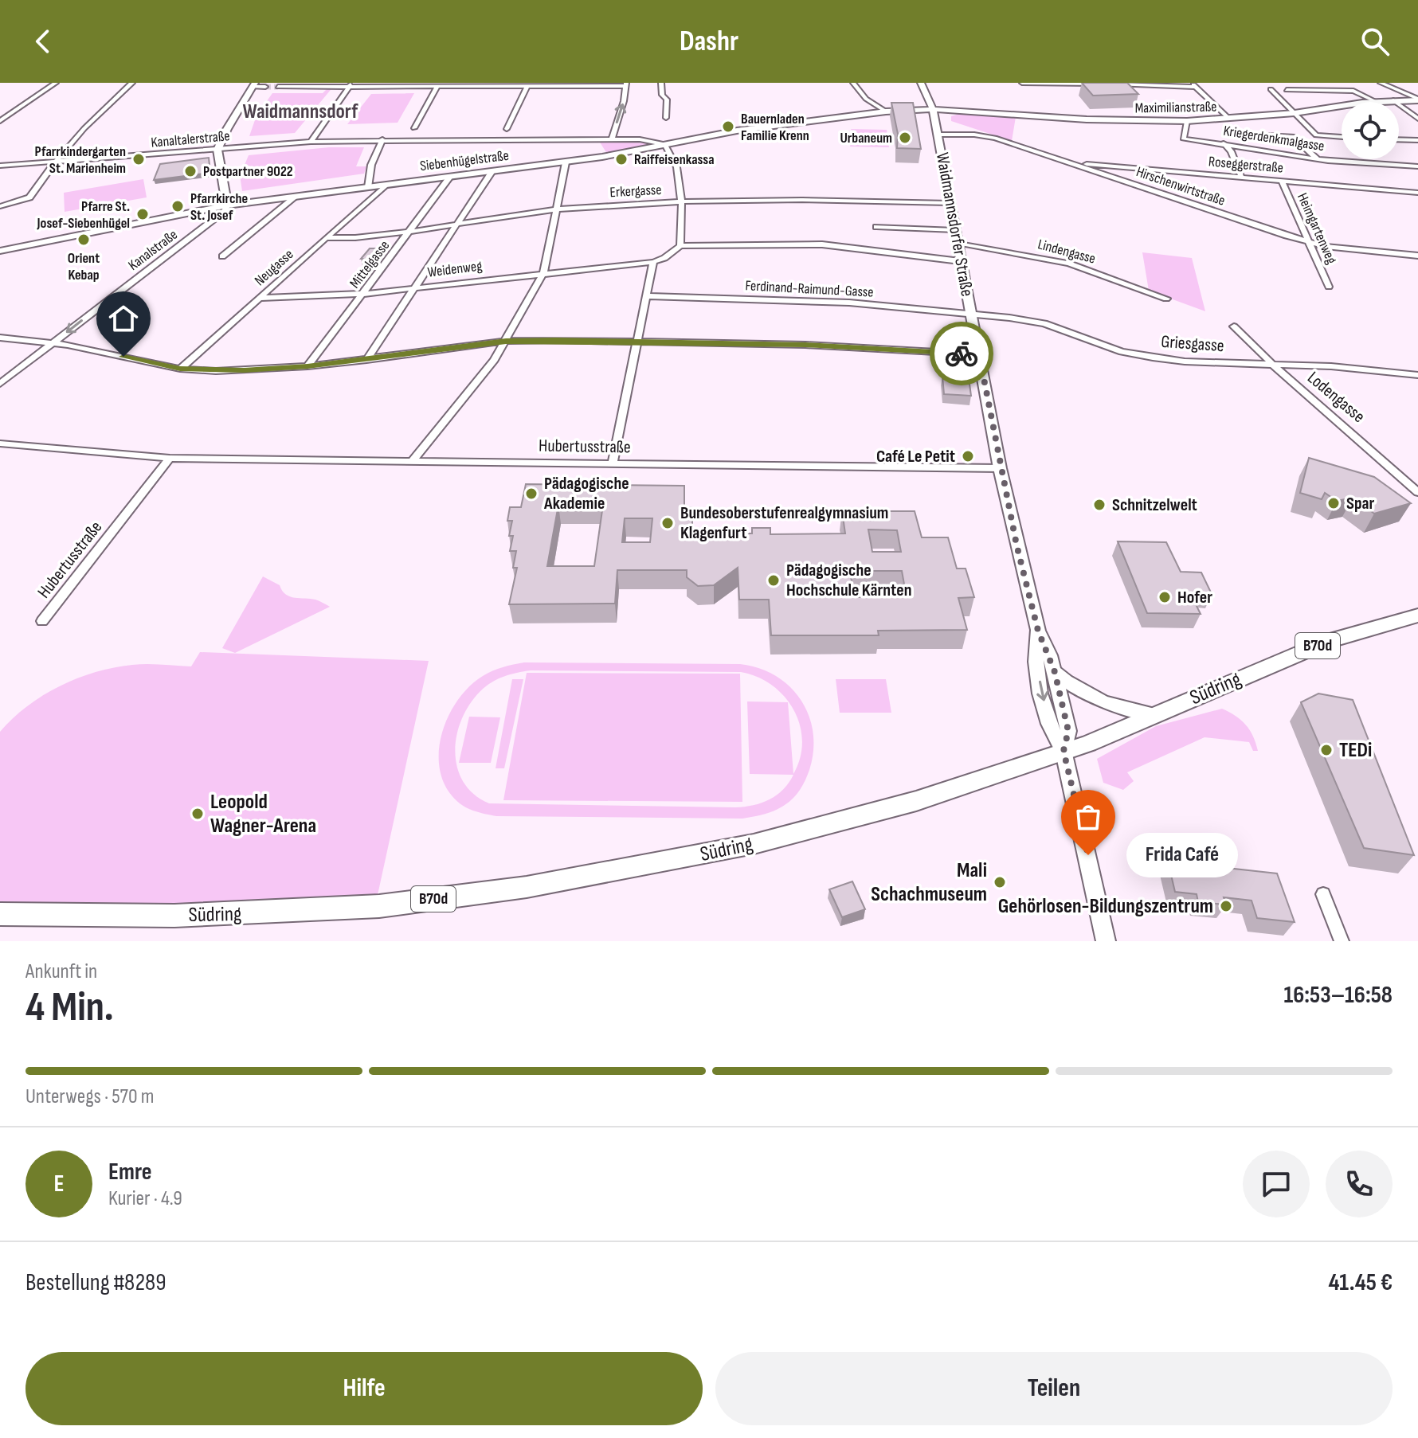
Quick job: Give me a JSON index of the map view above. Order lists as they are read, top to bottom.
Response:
{
  "streets": {
    "main road": ["B70d", "Südring"],
    "street": [
      "Maximilianstraße",
      "Kriegerdenkmalgasse",
      "Kanaltalerstraße",
      "Siebenhügelstraße",
      "Roseggerstraße",
      "Hirschenwirtstraße",
      "Erkergasse",
      "Waidmannsdorfer Straße",
      "Heimgartenweg",
      "Kanalstraße",
      "Lindengasse",
      "Mittelgasse",
      "Neugasse",
      "Weidenweg",
      "Ferdinand-Raimund-Gasse",
      "Griesgasse",
      "Lodengasse",
      "Hubertusstraße"
    ]
  },
  "crossings": [
    ["Maximilianstraße", "Kriegerdenkmalgasse"],
    ["Maximilianstraße", "Siebenhügelstraße"],
    ["Maximilianstraße", "Waidmannsdorfer Straße"],
    ["Kanaltalerstraße", "Siebenhügelstraße"],
    ["Siebenhügelstraße", "Waidmannsdorfer Straße"],
    ["Siebenhügelstraße", "Kanalstraße"],
    ["Siebenhügelstraße", "Mittelgasse"],
    ["Siebenhügelstraße", "Neugasse"],
    ["Roseggerstraße", "Hirschenwirtstraße"],
    ["Roseggerstraße", "Heimgartenweg"],
    ["Hirschenwirtstraße", "Waidmannsdorfer Straße"],
    ["Hirschenwirtstraße", "Heimgartenweg"],
    ["Erkergasse", "Waidmannsdorfer Straße"],
    ["Erkergasse", "Mittelgasse"],
    ["Erkergasse", "Neugasse"],
    ["Waidmannsdorfer Straße", "Lindengasse"],
    ["Waidmannsdorfer Straße", "Ferdinand-Raimund-Gasse"],
    ["Waidmannsdorfer Straße", "Griesgasse"],
    ["Waidmannsdorfer Straße", "Hubertusstraße"],
    ["Waidmannsdorfer Straße", "Südring"],
    ["Mittelgasse", "Weidenweg"],
    ["Neugasse", "Weidenweg"],
    ["Ferdinand-Raimund-Gasse", "Griesgasse"],
    ["Griesgasse", "Lodengasse"]
  ],
  "one_way": ["Kanalstraße"],
  "districts": ["Waidmannsdorf"],
  "places": [
    "Bauernladen Familie Krenn",
    "Urbaneum",
    "Pfarrkindergarten St. Marienheim",
    "Raiffeisenkassa",
    "Postpartner 9022",
    "Pfarrkirche St. Josef",
    "Pfarre St. Josef-Siebenhügel",
    "Orient Kebap",
    "Café Le Petit",
    "Pädagogische Akademie",
    "Spar",
    "Schnitzelwelt",
    "Bundesoberstufenrealgymnasium Klagenfurt",
    "Pädagogische Hochschule Kärnten",
    "Hofer",
    "TEDi",
    "Leopold Wagner-Arena",
    "Frida Café",
    "Mali Schachmuseum",
    "Gehörlosen-Bildungszentrum"
  ],
  "page": {
    "header": "Dashr",
    "bubble": "Frida Café",
    "heading": ["4 Min.", "Ankunft in", "16:53–16:58"],
    "panel": [
      "Emre",
      "Kurier · 4.9",
      "Bestellung #8289",
      "41.45 €"
    ],
    "bar": "Unterwegs · 570 m",
    "round": "E",
    "buttons": ["Hilfe", "Teilen"]
  }
}
